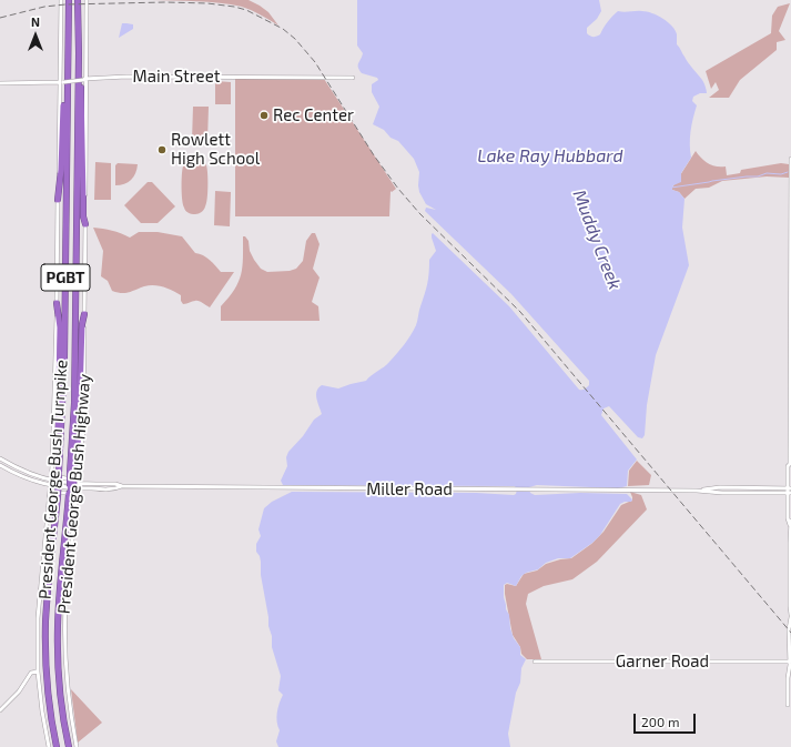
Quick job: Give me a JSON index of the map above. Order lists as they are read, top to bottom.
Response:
{
  "streets": {
    "highway": ["PGBT", "President George Bush Turnpike"],
    "main road": [
      "Main Street",
      "Miller Road",
      "President George Bush Highway",
      "Garner Road"
    ]
  },
  "crossings": [
    ["Main Street", "President George Bush Turnpike"],
    ["President George Bush Turnpike", "President George Bush Highway"],
    ["Miller Road", "President George Bush Highway"]
  ],
  "water": ["Lake Ray Hubbard", "Muddy Creek"],
  "places": ["Rec Center", "Rowlett High School"],
  "scale_bar": "200 m",
  "north": "top"
}
